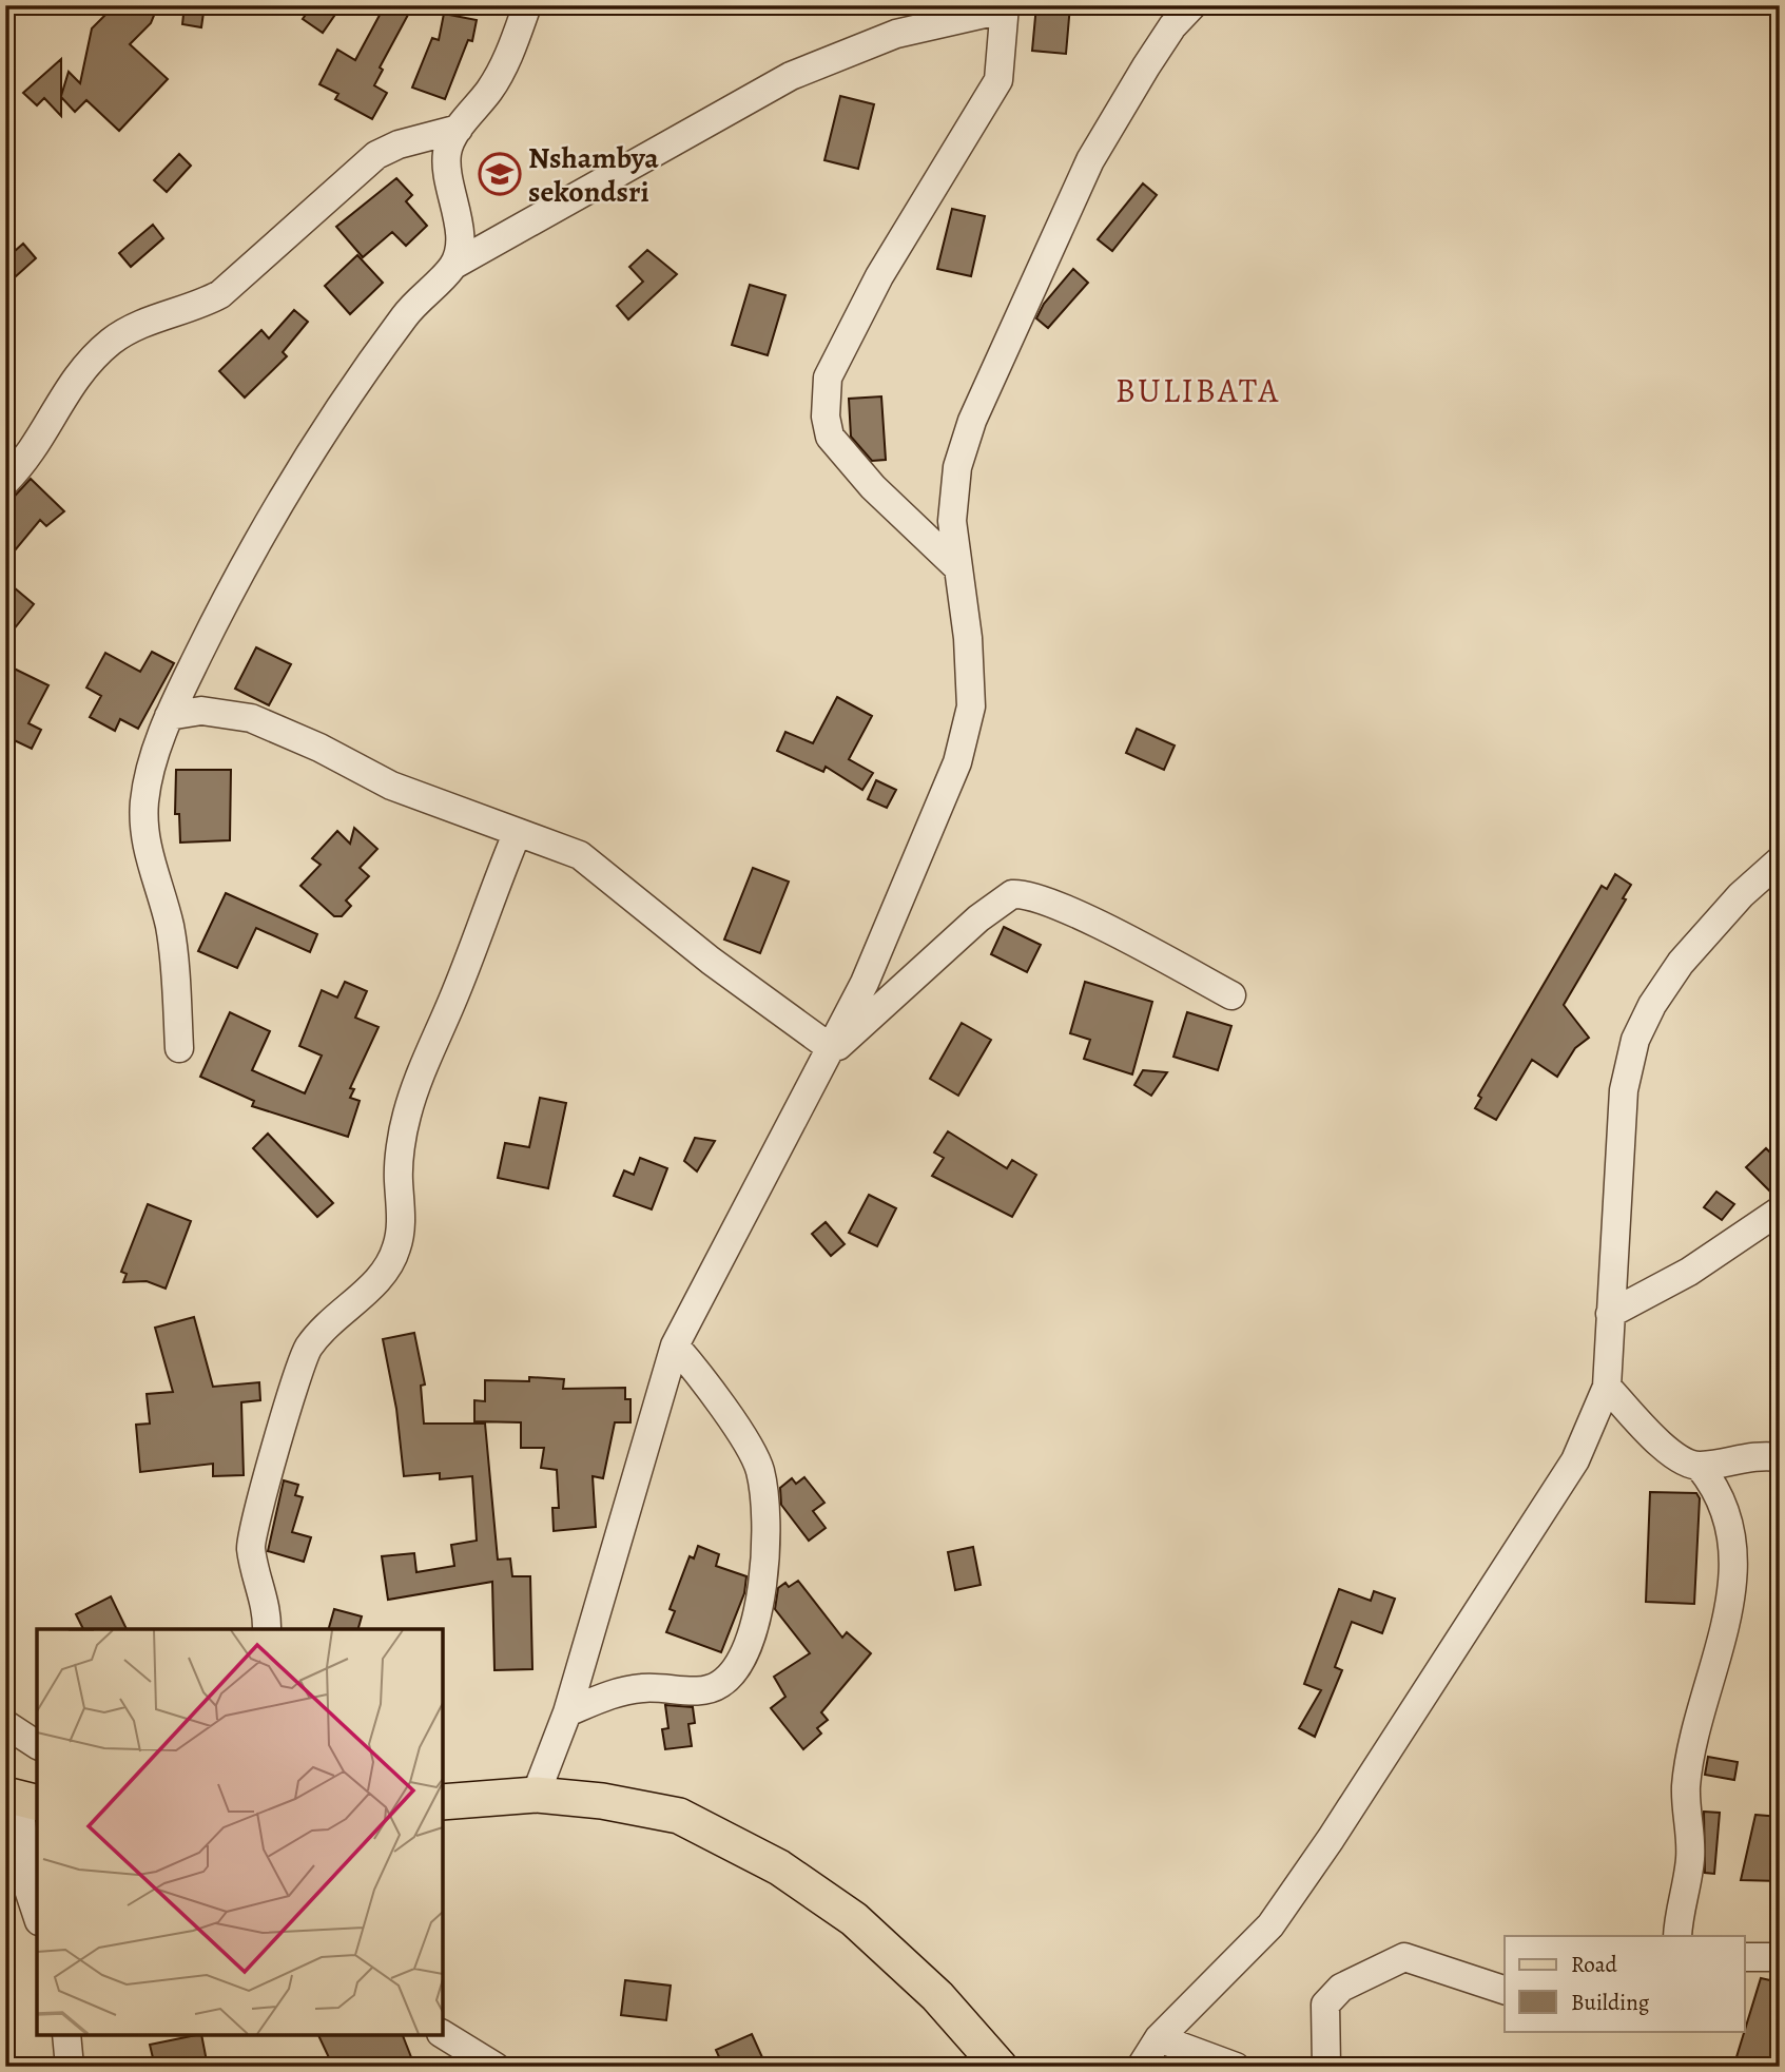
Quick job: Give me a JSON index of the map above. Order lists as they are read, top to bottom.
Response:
{
  "districts": ["BULIBATA"],
  "places": {
    "school or university": ["Nshambya sekondsri"]
  },
  "legend": ["Road", "Building"]
}
